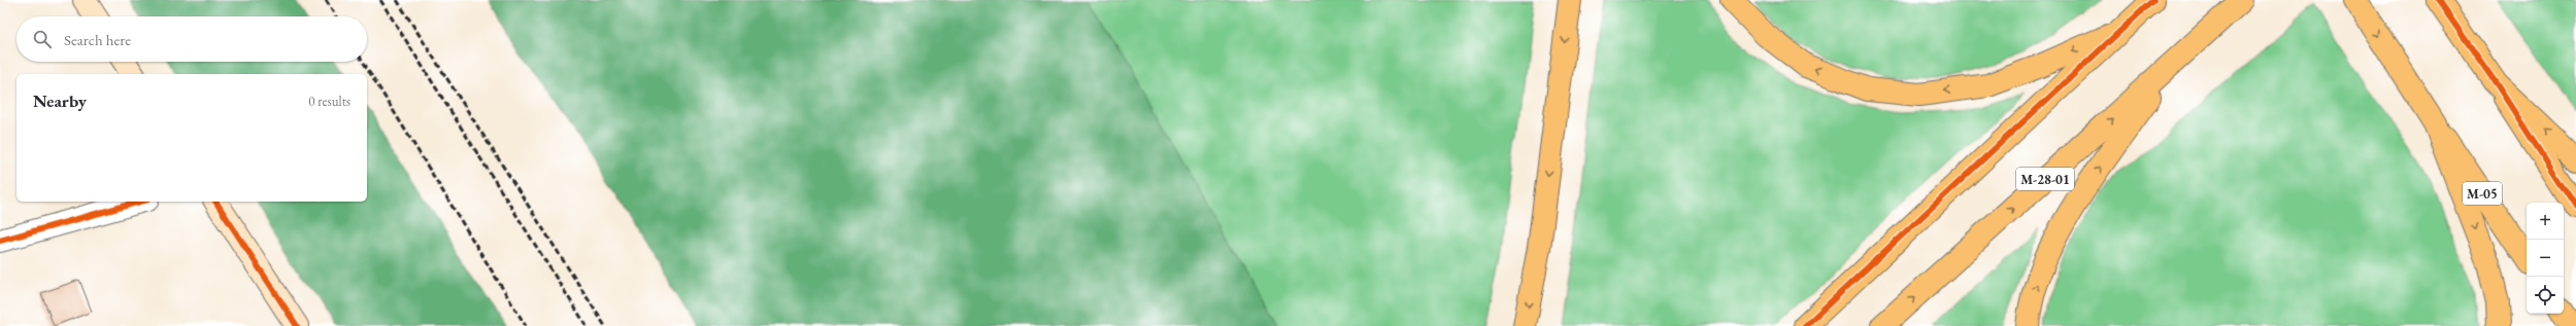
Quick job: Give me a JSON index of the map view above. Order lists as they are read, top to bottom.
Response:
{
  "streets": {
    "main road": ["М-28-01", "М-05"]
  },
  "page": {
    "search": "Search here",
    "heading": ["Nearby", "0 results"],
    "map_buttons": ["+", "−"]
  }
}
